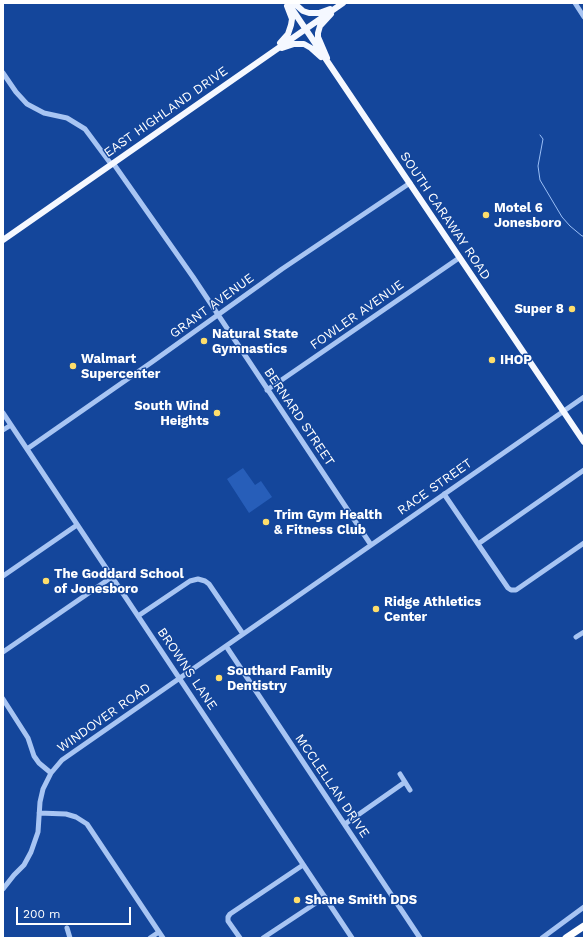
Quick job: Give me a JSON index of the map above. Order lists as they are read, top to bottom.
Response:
{
  "streets": {
    "main road": ["EAST HIGHLAND DRIVE", "SOUTH CARAWAY ROAD"],
    "street": [
      "GRANT AVENUE",
      "FOWLER AVENUE",
      "BERNARD STREET",
      "RACE STREET",
      "BROWNS LANE",
      "WINDOVER ROAD",
      "MCCLELLAN DRIVE"
    ]
  },
  "crossings": [
    ["EAST HIGHLAND DRIVE", "SOUTH CARAWAY ROAD"],
    ["EAST HIGHLAND DRIVE", "BERNARD STREET"],
    ["SOUTH CARAWAY ROAD", "GRANT AVENUE"],
    ["SOUTH CARAWAY ROAD", "FOWLER AVENUE"],
    ["SOUTH CARAWAY ROAD", "RACE STREET"],
    ["GRANT AVENUE", "BERNARD STREET"],
    ["GRANT AVENUE", "BROWNS LANE"],
    ["FOWLER AVENUE", "BERNARD STREET"],
    ["BERNARD STREET", "RACE STREET"],
    ["RACE STREET", "BROWNS LANE"],
    ["RACE STREET", "WINDOVER ROAD"],
    ["RACE STREET", "MCCLELLAN DRIVE"],
    ["BROWNS LANE", "WINDOVER ROAD"]
  ],
  "places": [
    "Motel 6 Jonesboro",
    "Super 8",
    "Natural State Gymnastics",
    "IHOP",
    "Walmart Supercenter",
    "South Wind Heights",
    "Trim Gym Health & Fitness Club",
    "The Goddard School of Jonesboro",
    "Ridge Athletics Center",
    "Southard Family Dentistry",
    "Shane Smith DDS"
  ],
  "scale_bar": "200 m"
}
